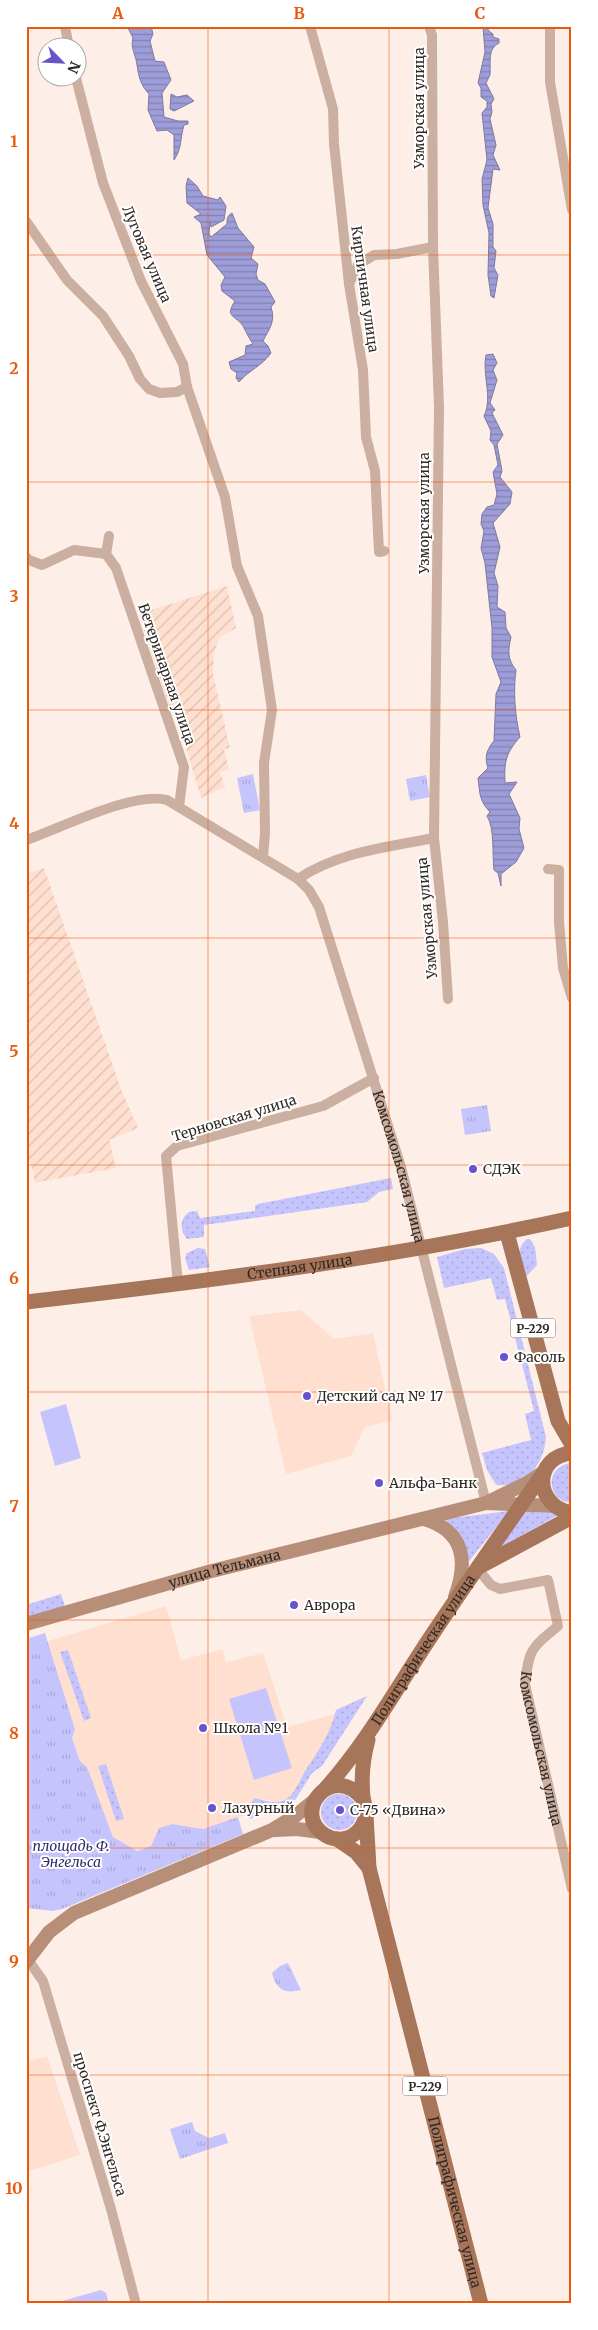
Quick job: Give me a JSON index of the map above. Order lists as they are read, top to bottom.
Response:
{
  "streets": {
    "main road": [
      "Степная улица",
      "Р-229",
      "улица Тельмана",
      "Полиграфическая улица"
    ],
    "street": [
      "Узморская улица",
      "Луговая улица",
      "Кирпичная улица",
      "Ветеринарная улица",
      "Терновская улица",
      "Комсомольская улица",
      "проспект Ф.Энгельса"
    ]
  },
  "crossings": [
    ["Луговая улица", "Комсомольская улица"],
    ["Ветеринарная улица", "Комсомольская улица"],
    ["Терновская улица", "Комсомольская улица"],
    ["Терновская улица", "Степная улица"],
    ["Комсомольская улица", "Степная улица"],
    ["Комсомольская улица", "улица Тельмана"],
    ["Комсомольская улица", "Полиграфическая улица"],
    ["Степная улица", "Р-229"],
    ["Р-229", "улица Тельмана"],
    ["улица Тельмана", "Полиграфическая улица"]
  ],
  "parks": ["площадь Ф. Энгельса"],
  "places": [
    "СДЭК",
    "Фасоль",
    "Детский сад № 17",
    "Альфа-Банк",
    "Аврора",
    "Школа №1",
    "Лазурный",
    "С-75 «Двина»"
  ],
  "north": "bottom right",
  "grid": {
    "columns": ["A", "B", "C"],
    "rows": [
      "1",
      "2",
      "3",
      "4",
      "5",
      "6",
      "7",
      "8",
      "9",
      "10"
    ]
  }
}
